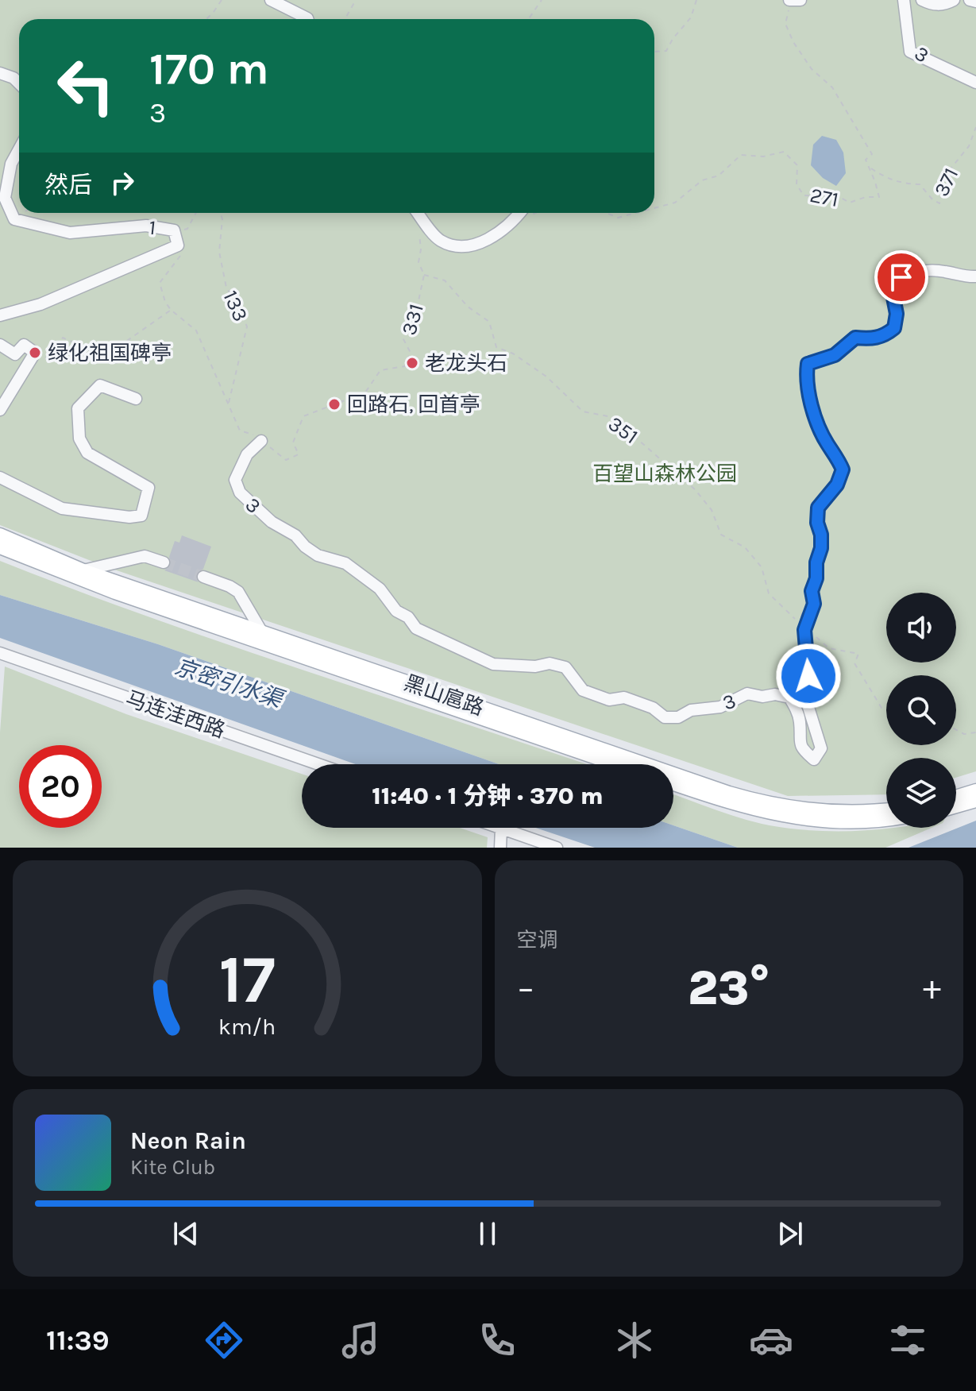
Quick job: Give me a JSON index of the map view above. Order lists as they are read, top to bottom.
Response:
{
  "streets": {
    "main road": ["黑山扈路"],
    "street": ["3", "1", "马连洼西路"],
    "path": [
      "371",
      "271",
      "133",
      "331",
      "351"
    ]
  },
  "crossings": [
    ["3", "331"],
    ["3", "351"],
    ["371", "271"],
    ["331", "351"]
  ],
  "water": ["京密引水渠"],
  "parks": ["百望山森林公园"],
  "places": ["绿化祖国碑亭", "老龙头石", "回路石, 回首亭"],
  "page": {
    "turn": ["170 m", "3"],
    "then": "然后",
    "limit": "20",
    "trip": "11:40 · 1 分钟 · 370 m",
    "tile": "空调",
    "heat": ["−", "23°", "+"],
    "song": ["Neon Rain", "Kite Club"],
    "tabs": "11:39",
    "gauge": ["17", "km/h"]
  }
}
